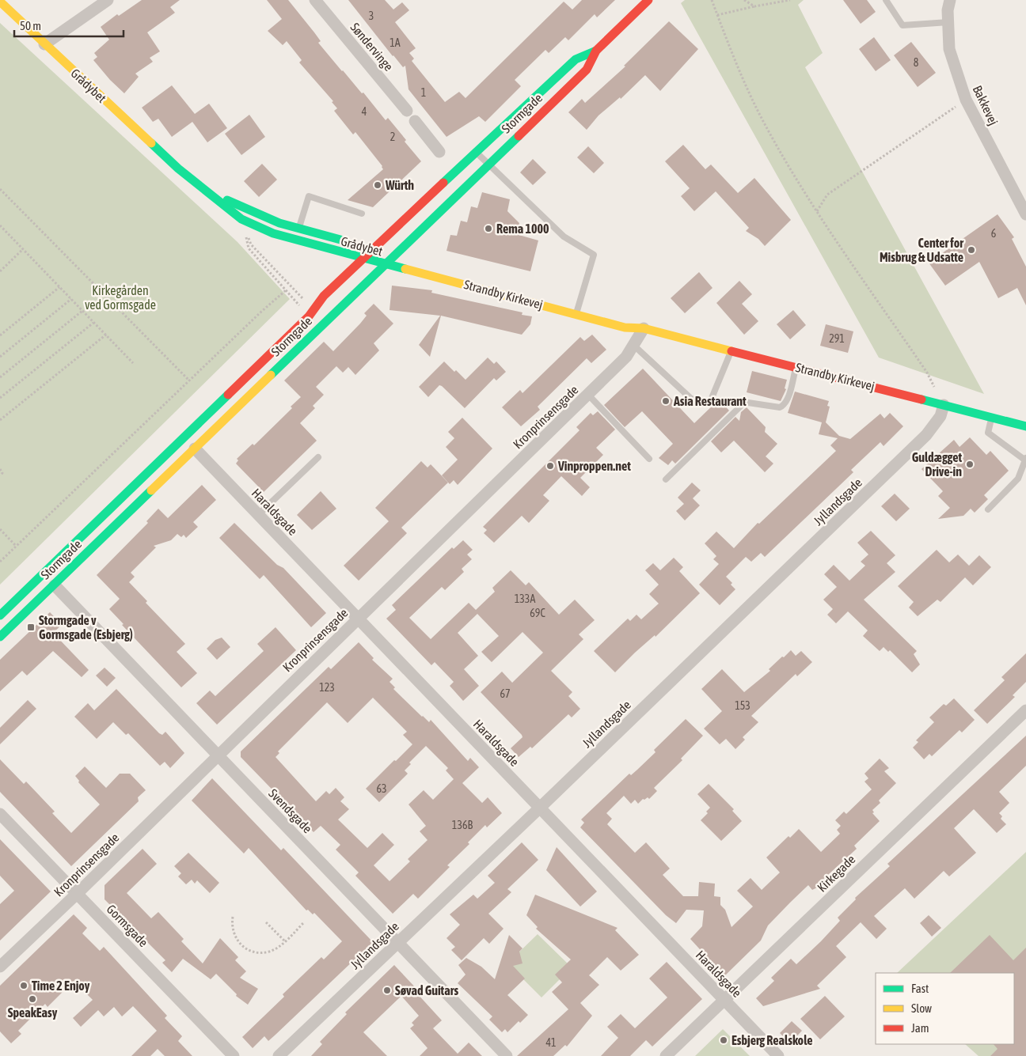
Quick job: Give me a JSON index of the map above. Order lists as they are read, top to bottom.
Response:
{
  "streets": {
    "street": [
      "Søndervinge",
      "Grådybet",
      "Bakkevej",
      "Stormgade",
      "Strandby Kirkevej",
      "Kronprinsensgade",
      "Jyllandsgade",
      "Haraldsgade",
      "Svendsgade",
      "Kirkegade",
      "Gormsgade"
    ]
  },
  "crossings": [
    ["Grådybet", "Stormgade"],
    ["Grådybet", "Strandby Kirkevej"],
    ["Stormgade", "Strandby Kirkevej"],
    ["Stormgade", "Haraldsgade"],
    ["Stormgade", "Svendsgade"],
    ["Strandby Kirkevej", "Kronprinsensgade"],
    ["Strandby Kirkevej", "Jyllandsgade"],
    ["Kronprinsensgade", "Haraldsgade"],
    ["Kronprinsensgade", "Svendsgade"],
    ["Kronprinsensgade", "Gormsgade"],
    ["Jyllandsgade", "Haraldsgade"],
    ["Jyllandsgade", "Svendsgade"],
    ["Haraldsgade", "Kirkegade"]
  ],
  "parks": ["Kirkegården ved Gormsgade"],
  "places": {
    "other": [
      "Würth",
      "Rema 1000",
      "Center for Misbrug & Udsatte",
      "Asia Restaurant",
      "Guldægget Drive-in",
      "Vinproppen.net",
      "Time 2 Enjoy",
      "Søvad Guitars",
      "SpeakEasy",
      "Esbjerg Realskole"
    ],
    "transit": ["Stormgade v Gormsgade (Esbjerg)"]
  },
  "house_numbers": [
    "3",
    "1A",
    "8",
    "1",
    "4",
    "2",
    "6",
    "291",
    "133A",
    "69C",
    "123",
    "67",
    "153",
    "63",
    "136B",
    "41"
  ],
  "legend": ["Fast", "Slow", "Jam"],
  "scale_bar": "50 m"
}
